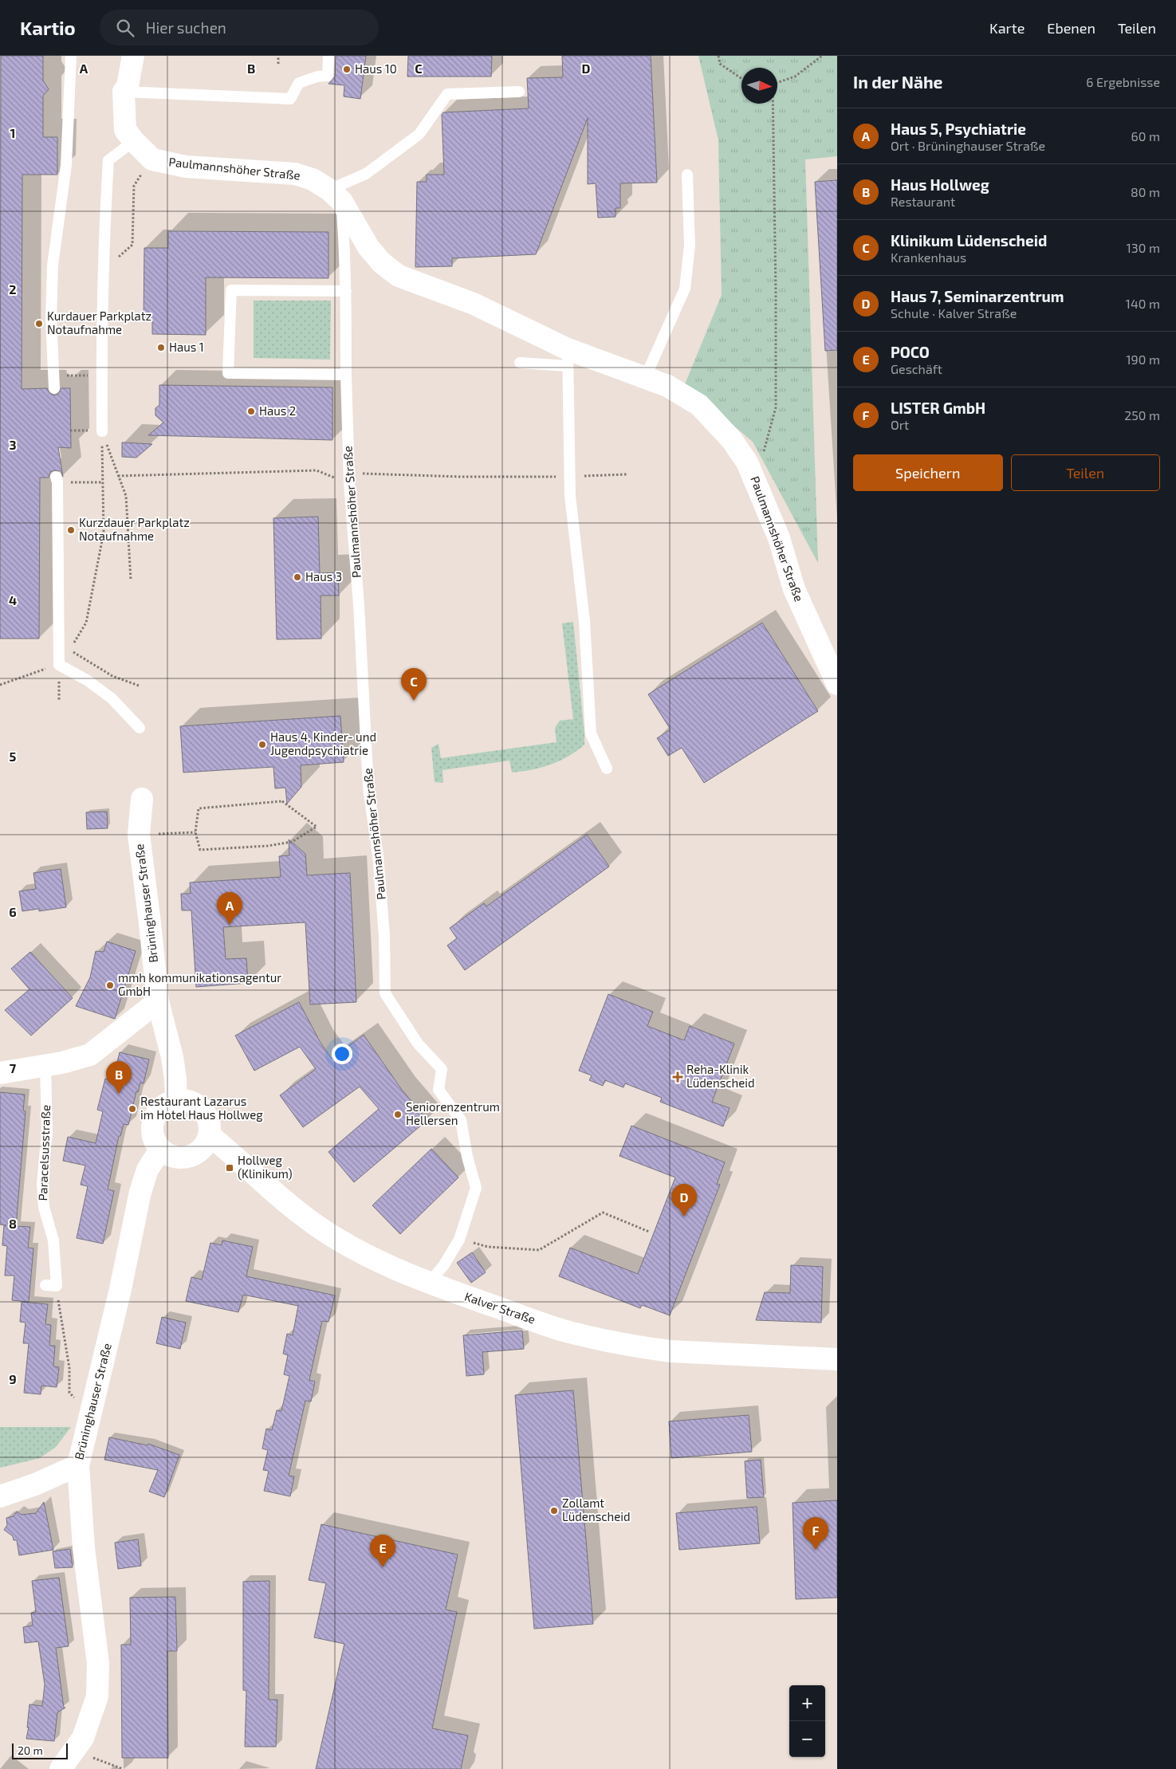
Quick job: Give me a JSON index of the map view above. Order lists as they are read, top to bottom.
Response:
{
  "streets": {
    "street": ["Paulmannshöher Straße", "Brüninghauser Straße", "Kalver Straße"],
    "lane": ["Paracelsusstraße"]
  },
  "crossings": [
    ["Paulmannshöher Straße", "Kalver Straße"],
    ["Brüninghauser Straße", "Kalver Straße"]
  ],
  "places": {
    "other": [
      "Haus 10",
      "Kurdauer Parkplatz Notaufnahme",
      "Haus 1",
      "Haus 2",
      "Kurzdauer Parkplatz Notaufnahme",
      "Haus 3",
      "Haus 4, Kinder- und Jugendpsychiatrie",
      "mmh kommunikationsagentur GmbH",
      "Restaurant Lazarus im Hotel Haus Hollweg",
      "Seniorenzentrum Hellersen",
      "Zollamt Lüdenscheid"
    ],
    "health": ["Reha-Klinik Lüdenscheid"],
    "transit": ["Hollweg (Klinikum)"]
  },
  "scale_bar": "20 m",
  "north": "right",
  "page": {
    "header": "Kartio",
    "search": "Hier suchen",
    "nav": ["Karte", "Ebenen", "Teilen"],
    "heading": ["In der Nähe", "6 Ergebnisse"],
    "list": [
      {
        "mark": "A",
        "name": "Haus 5, Psychiatrie",
        "note": "Ort · Brüninghauser Straße",
        "value": "60 m"
      },
      {
        "mark": "B",
        "name": "Haus Hollweg",
        "note": "Restaurant",
        "value": "80 m"
      },
      {
        "mark": "C",
        "name": "Klinikum Lüdenscheid",
        "note": "Krankenhaus",
        "value": "130 m"
      },
      {
        "mark": "D",
        "name": "Haus 7, Seminarzentrum",
        "note": "Schule · Kalver Straße",
        "value": "140 m"
      },
      {
        "mark": "E",
        "name": "POCO",
        "note": "Geschäft",
        "value": "190 m"
      },
      {
        "mark": "F",
        "name": "LISTER GmbH",
        "note": "Ort",
        "value": "250 m"
      }
    ],
    "buttons": ["Speichern", "Teilen"],
    "pins": [
      "C",
      "A",
      "B",
      "D",
      "F",
      "E"
    ],
    "map_buttons": ["+", "−"],
    "scale": "20 m"
  },
  "grid": {
    "columns": [
      "A",
      "B",
      "C",
      "D"
    ],
    "rows": [
      "1",
      "2",
      "3",
      "4",
      "5",
      "6",
      "7",
      "8",
      "9"
    ]
  }
}
